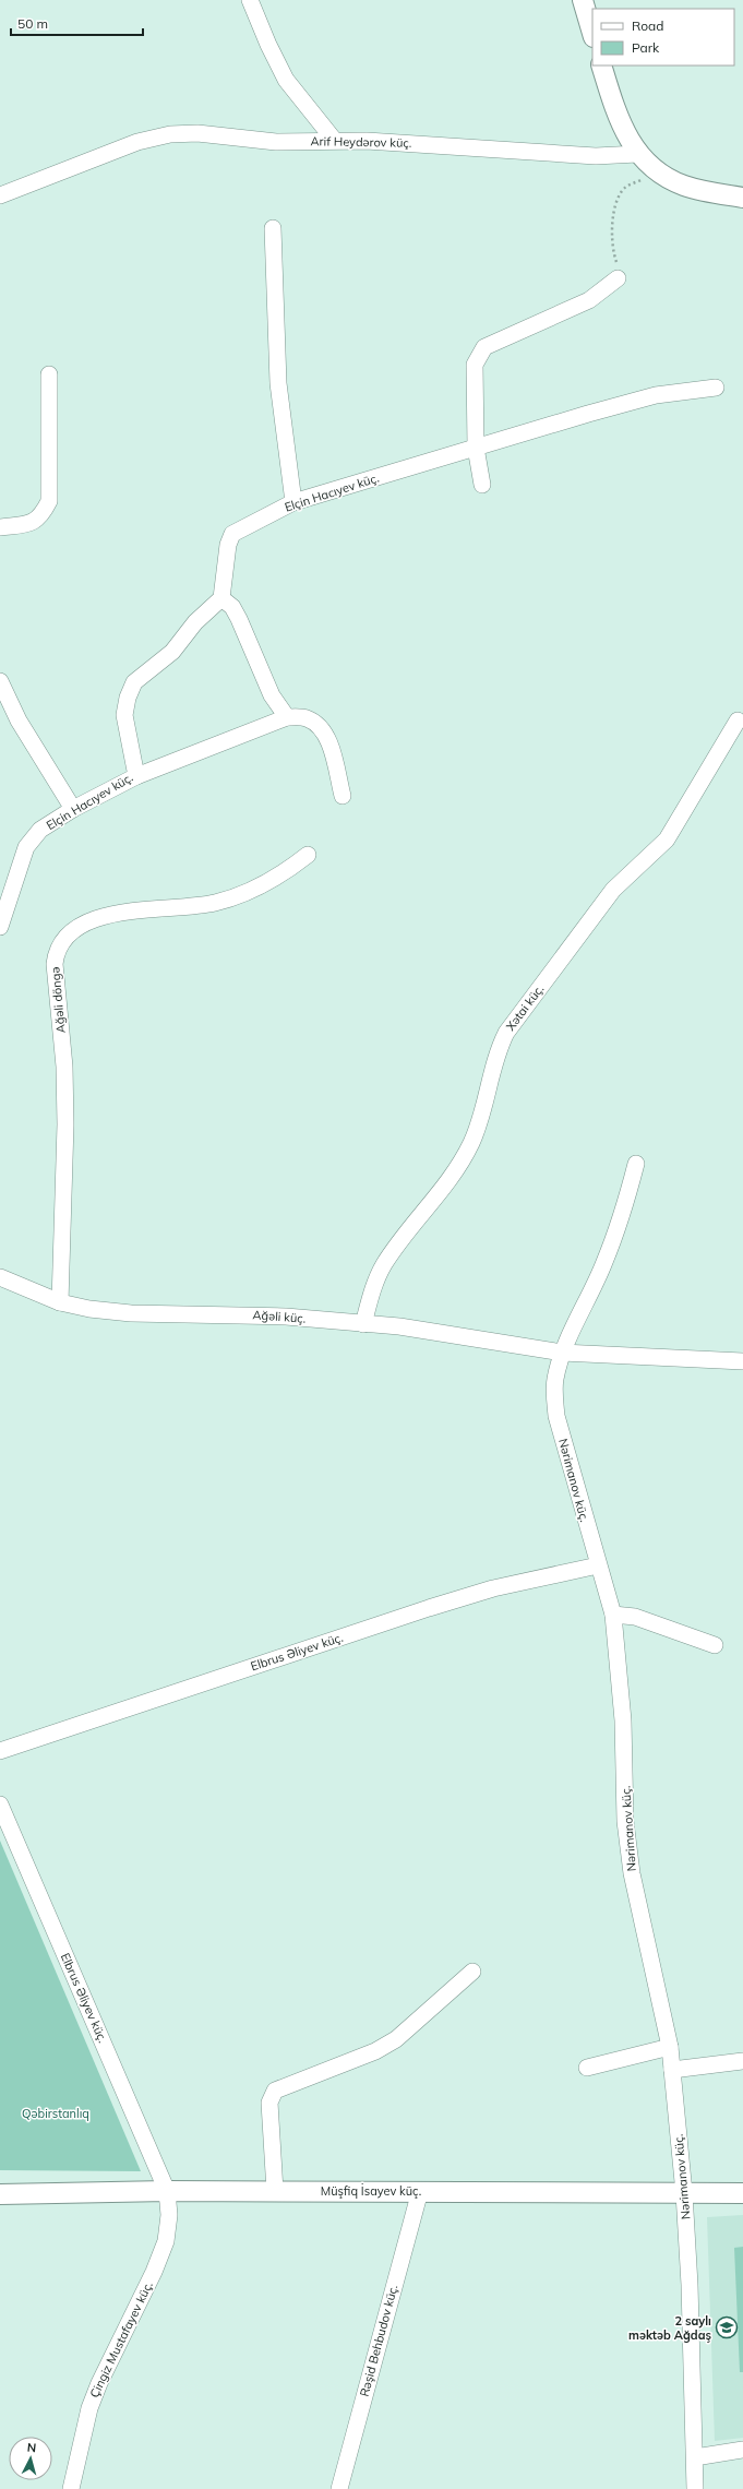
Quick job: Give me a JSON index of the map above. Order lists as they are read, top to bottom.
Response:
{
  "streets": {
    "street": [
      "Arif Heydərov küç.",
      "Elçin Hacıyev küç.",
      "Ağəli döngə",
      "Xətai küç.",
      "Ağəli küç.",
      "Nərimanov küç.",
      "Elbrus Əliyev küç.",
      "Müşfiq İsayev küç.",
      "Çingiz Mustafayev küç.",
      "Rəşid Behbudov küç."
    ]
  },
  "crossings": [
    ["Ağəli döngə", "Ağəli küç."],
    ["Xətai küç.", "Ağəli küç."],
    ["Ağəli küç.", "Nərimanov küç."],
    ["Nərimanov küç.", "Elbrus Əliyev küç."],
    ["Nərimanov küç.", "Müşfiq İsayev küç."],
    ["Elbrus Əliyev küç.", "Müşfiq İsayev küç."],
    ["Elbrus Əliyev küç.", "Çingiz Mustafayev küç."],
    ["Müşfiq İsayev küç.", "Çingiz Mustafayev küç."],
    ["Müşfiq İsayev küç.", "Rəşid Behbudov küç."]
  ],
  "parks": ["Qəbirstanlıq"],
  "places": {
    "school or university": ["2 saylı məktəb Ağdaş"]
  },
  "legend": ["Road", "Park"],
  "scale_bar": "50 m",
  "north": "top"
}
